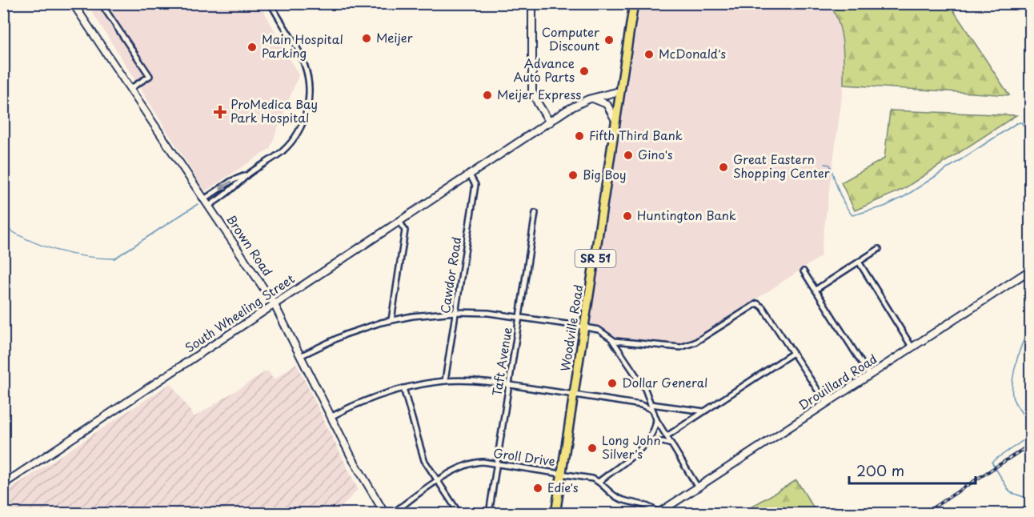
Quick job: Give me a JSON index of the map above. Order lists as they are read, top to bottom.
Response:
{
  "streets": {
    "main road": ["SR 51", "Woodville Road"],
    "street": [
      "Brown Road",
      "Cawdor Road",
      "South Wheeling Street",
      "Taft Avenue",
      "Drouillard Road",
      "Groll Drive"
    ]
  },
  "crossings": [
    ["Brown Road", "South Wheeling Street"],
    ["Cawdor Road", "South Wheeling Street"],
    ["South Wheeling Street", "Woodville Road"],
    ["Woodville Road", "Groll Drive"],
    ["Taft Avenue", "Groll Drive"],
    ["Drouillard Road", "Groll Drive"]
  ],
  "places": {
    "other": [
      "Meijer",
      "Computer Discount",
      "Main Hospital Parking",
      "McDonald's",
      "Advance Auto Parts",
      "Meijer Express",
      "Fifth Third Bank",
      "Gino's",
      "Great Eastern Shopping Center",
      "Big Boy",
      "Huntington Bank",
      "Dollar General",
      "Long John Silver's",
      "Edie's"
    ],
    "health": ["ProMedica Bay Park Hospital"]
  },
  "scale_bar": "200 m"
}
